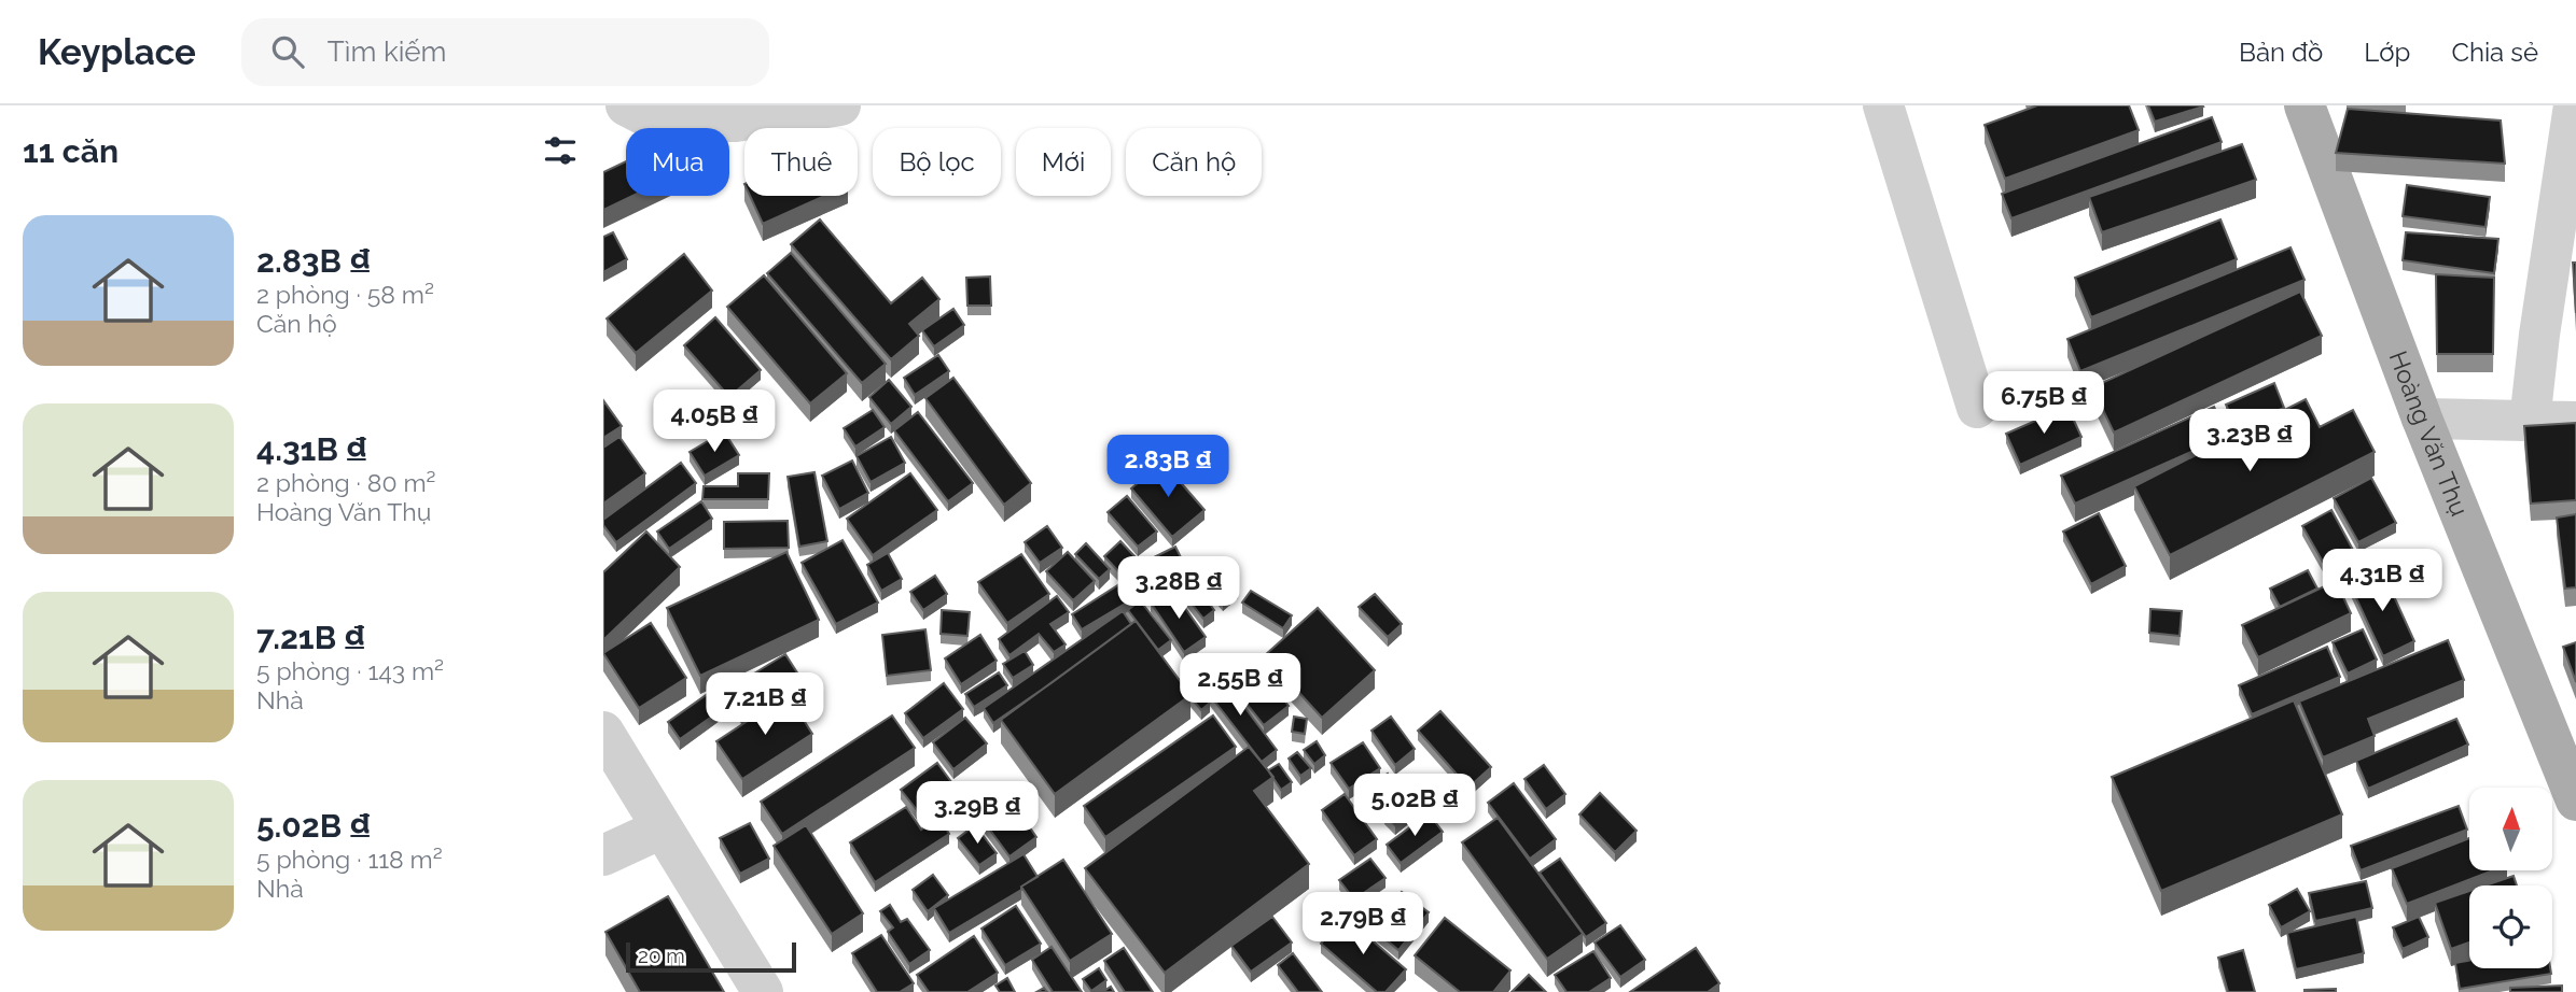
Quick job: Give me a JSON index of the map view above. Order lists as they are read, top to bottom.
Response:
{
  "streets": {
    "main road": ["Hoàng Văn Thụ"]
  },
  "scale_bar": "20 m",
  "north": "top",
  "page": {
    "header": "Keyplace",
    "search": "Tìm kiếm",
    "nav": ["Bản đồ", "Lớp", "Chia sẻ"],
    "heading": "11 căn",
    "chip": [
      "Mua",
      "Thuê",
      "Bộ lọc",
      "Mới",
      "Căn hộ"
    ],
    "list": [
      {
        "name": "2.83B ₫",
        "note": "2 phòng · 58 m² · Căn hộ"
      },
      {
        "name": "4.31B ₫",
        "note": "2 phòng · 80 m² · Hoàng Văn Thụ"
      },
      {
        "name": "7.21B ₫",
        "note": "5 phòng · 143 m² · Nhà"
      },
      {
        "name": "5.02B ₫",
        "note": "5 phòng · 118 m² · Nhà"
      }
    ],
    "price": [
      "6.75B ₫",
      "4.05B ₫",
      "3.23B ₫",
      "2.83B ₫",
      "4.31B ₫",
      "3.28B ₫",
      "2.55B ₫",
      "7.21B ₫",
      "5.02B ₫",
      "3.29B ₫",
      "2.79B ₫"
    ],
    "scale": "20 m"
  }
}
